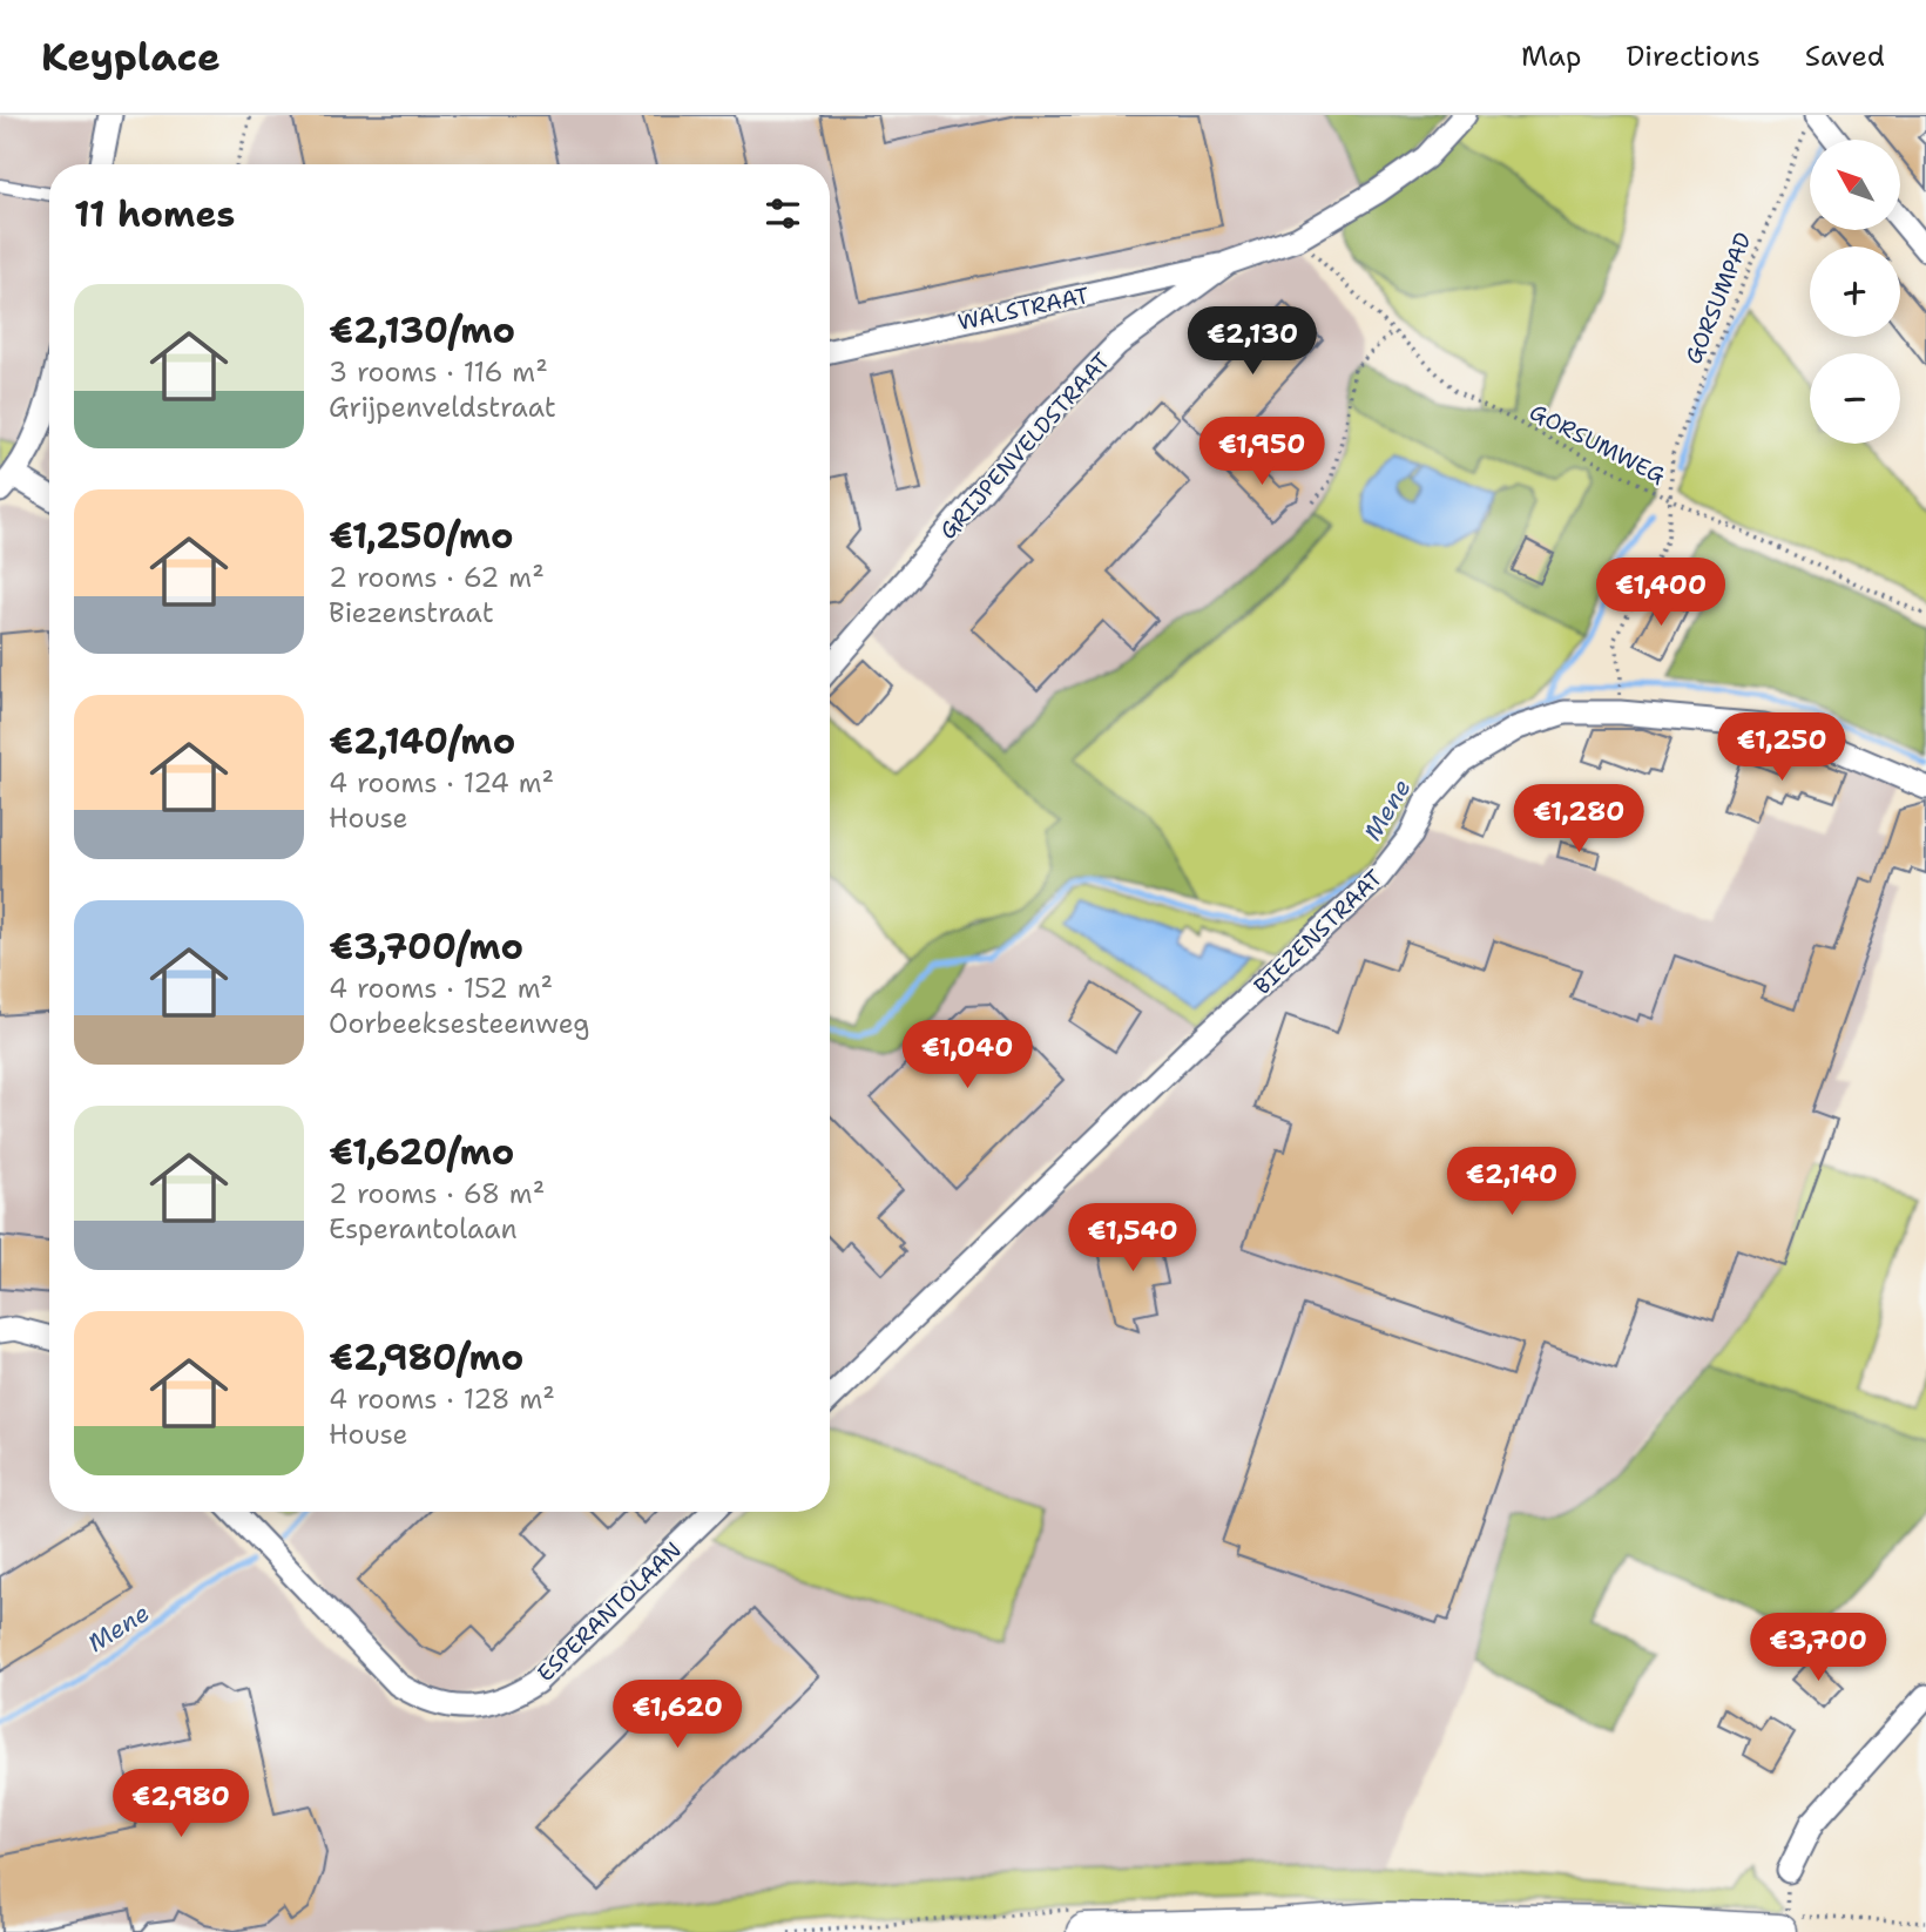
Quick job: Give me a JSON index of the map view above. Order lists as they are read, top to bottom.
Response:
{
  "streets": {
    "street": [
      "WALSTRAAT",
      "GRIJPENVELDSTRAAT",
      "BIEZENSTRAAT",
      "ESPERANTOLAAN"
    ],
    "path": ["GORSUMPAD", "GORSUMWEG"]
  },
  "crossings": [
    ["GORSUMPAD", "GORSUMWEG"],
    ["WALSTRAAT", "GRIJPENVELDSTRAAT"],
    ["GORSUMWEG", "GRIJPENVELDSTRAAT"]
  ],
  "water": ["Mene"],
  "north": "top left",
  "page": {
    "header": "Keyplace",
    "nav": ["Map", "Directions", "Saved"],
    "map_buttons": ["+", "−"],
    "heading": "11 homes",
    "list": [
      {
        "name": "€2,130/mo",
        "note": "3 rooms · 116 m² · Grijpenveldstraat"
      },
      {
        "name": "€1,250/mo",
        "note": "2 rooms · 62 m² · Biezenstraat"
      },
      {
        "name": "€2,140/mo",
        "note": "4 rooms · 124 m² · House"
      },
      {
        "name": "€3,700/mo",
        "note": "4 rooms · 152 m² · Oorbeeksesteenweg"
      },
      {
        "name": "€1,620/mo",
        "note": "2 rooms · 68 m² · Esperantolaan"
      },
      {
        "name": "€2,980/mo",
        "note": "4 rooms · 128 m² · House"
      }
    ],
    "price": [
      "€2,130",
      "€1,950",
      "€1,400",
      "€1,250",
      "€1,280",
      "€1,040",
      "€2,140",
      "€1,540",
      "€3,700",
      "€1,620",
      "€2,980"
    ]
  }
}
